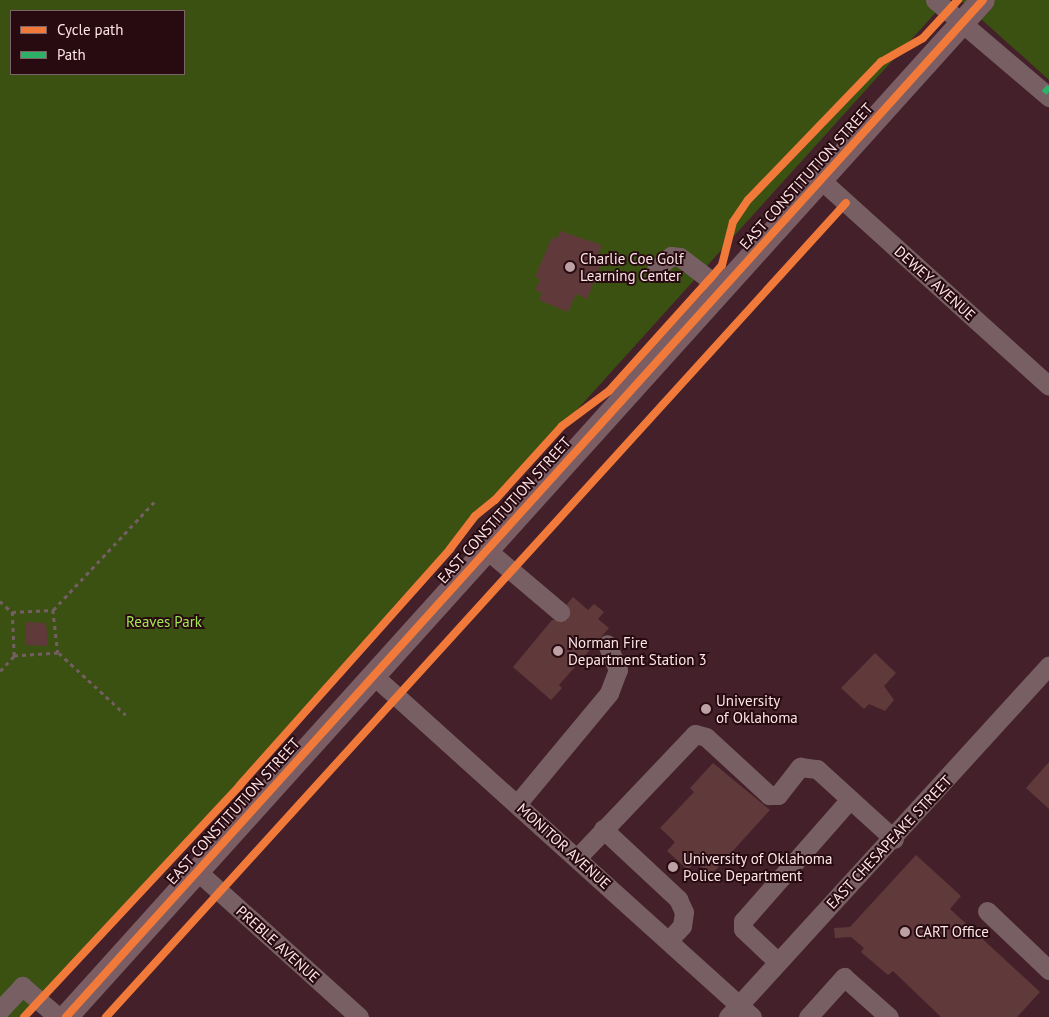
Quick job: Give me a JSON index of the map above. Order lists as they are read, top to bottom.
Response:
{
  "streets": {
    "main road": ["EAST CONSTITUTION STREET"],
    "street": [
      "DEWEY AVENUE",
      "EAST CHESAPEAKE STREET",
      "MONITOR AVENUE",
      "PREBLE AVENUE"
    ]
  },
  "crossings": [
    ["EAST CONSTITUTION STREET", "DEWEY AVENUE"],
    ["EAST CONSTITUTION STREET", "MONITOR AVENUE"],
    ["EAST CONSTITUTION STREET", "PREBLE AVENUE"],
    ["EAST CHESAPEAKE STREET", "MONITOR AVENUE"]
  ],
  "parks": ["Reaves Park"],
  "places": [
    "Charlie Coe Golf Learning Center",
    "Norman Fire Department Station 3",
    "University of Oklahoma",
    "University of Oklahoma Police Department",
    "CART Office"
  ],
  "legend": ["Cycle path", "Path"]
}
